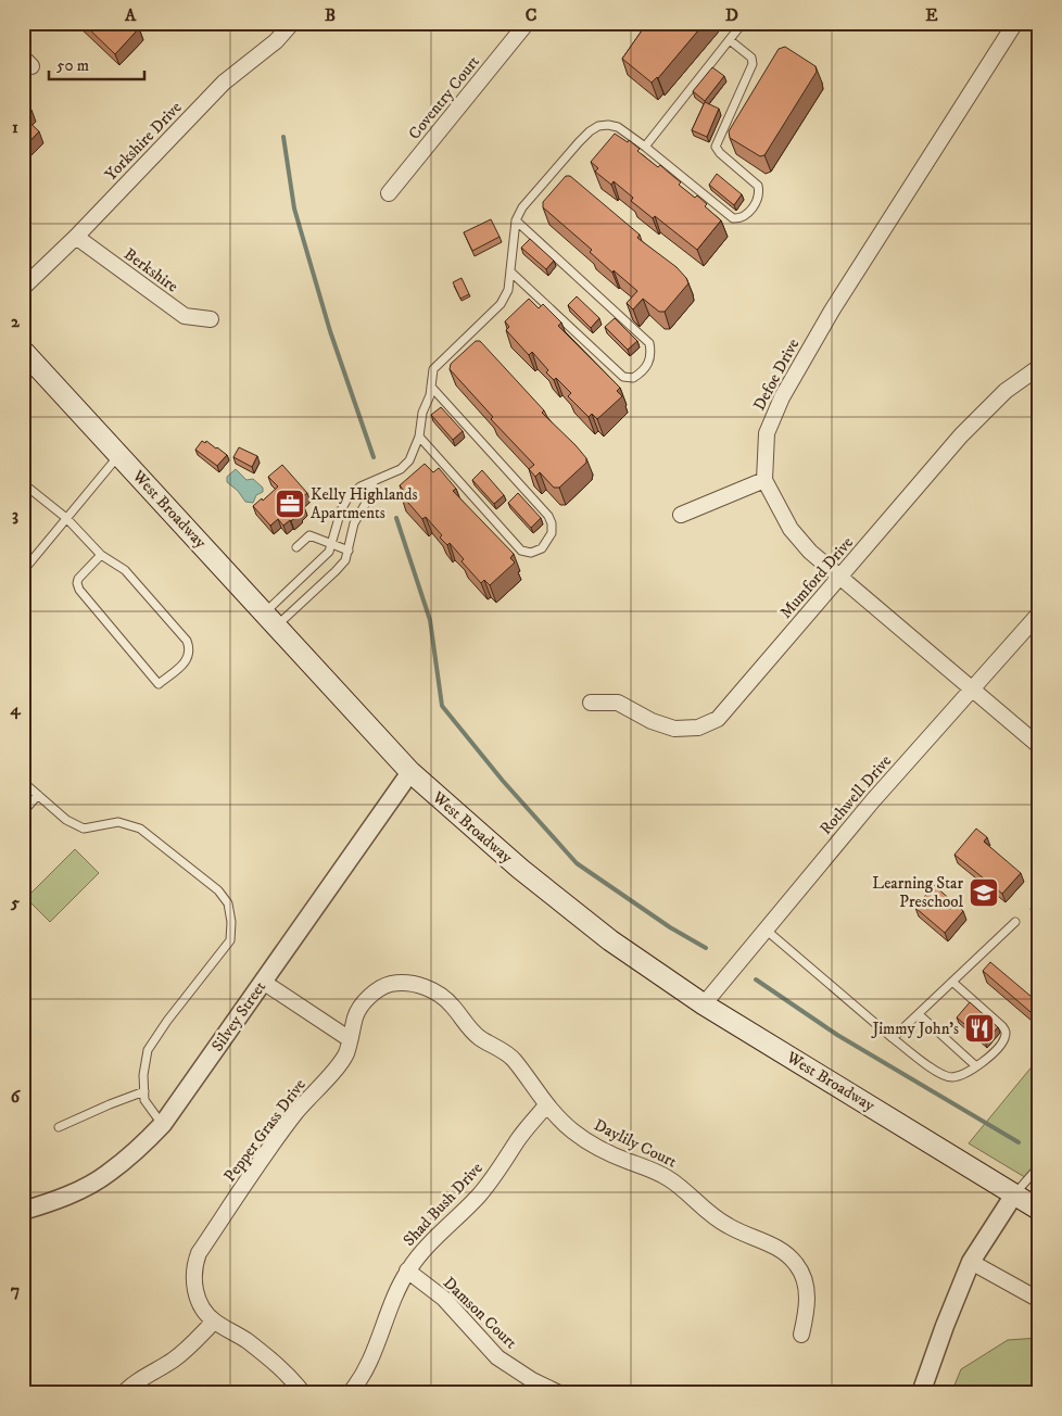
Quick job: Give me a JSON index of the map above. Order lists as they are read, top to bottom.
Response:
{
  "streets": {
    "main road": ["West Broadway"],
    "street": [
      "Coventry Court",
      "Yorkshire Drive",
      "Berkshire",
      "Defoe Drive",
      "Mumford Drive",
      "Rothwell Drive",
      "Silvey Street",
      "Pepper Grass Drive",
      "Daylily Court",
      "Shad Bush Drive",
      "Damson Court"
    ]
  },
  "crossings": [
    ["Yorkshire Drive", "Berkshire"],
    ["West Broadway", "Rothwell Drive"],
    ["West Broadway", "Silvey Street"],
    ["Pepper Grass Drive", "Daylily Court"],
    ["Daylily Court", "Shad Bush Drive"],
    ["Shad Bush Drive", "Damson Court"]
  ],
  "places": {
    "office": ["Kelly Highlands Apartments"],
    "school or university": ["Learning Star Preschool"],
    "restaurant": ["Jimmy John's"]
  },
  "scale_bar": "50 m",
  "grid": {
    "columns": [
      "A",
      "B",
      "C",
      "D",
      "E"
    ],
    "rows": [
      "1",
      "2",
      "3",
      "4",
      "5",
      "6",
      "7"
    ]
  }
}
